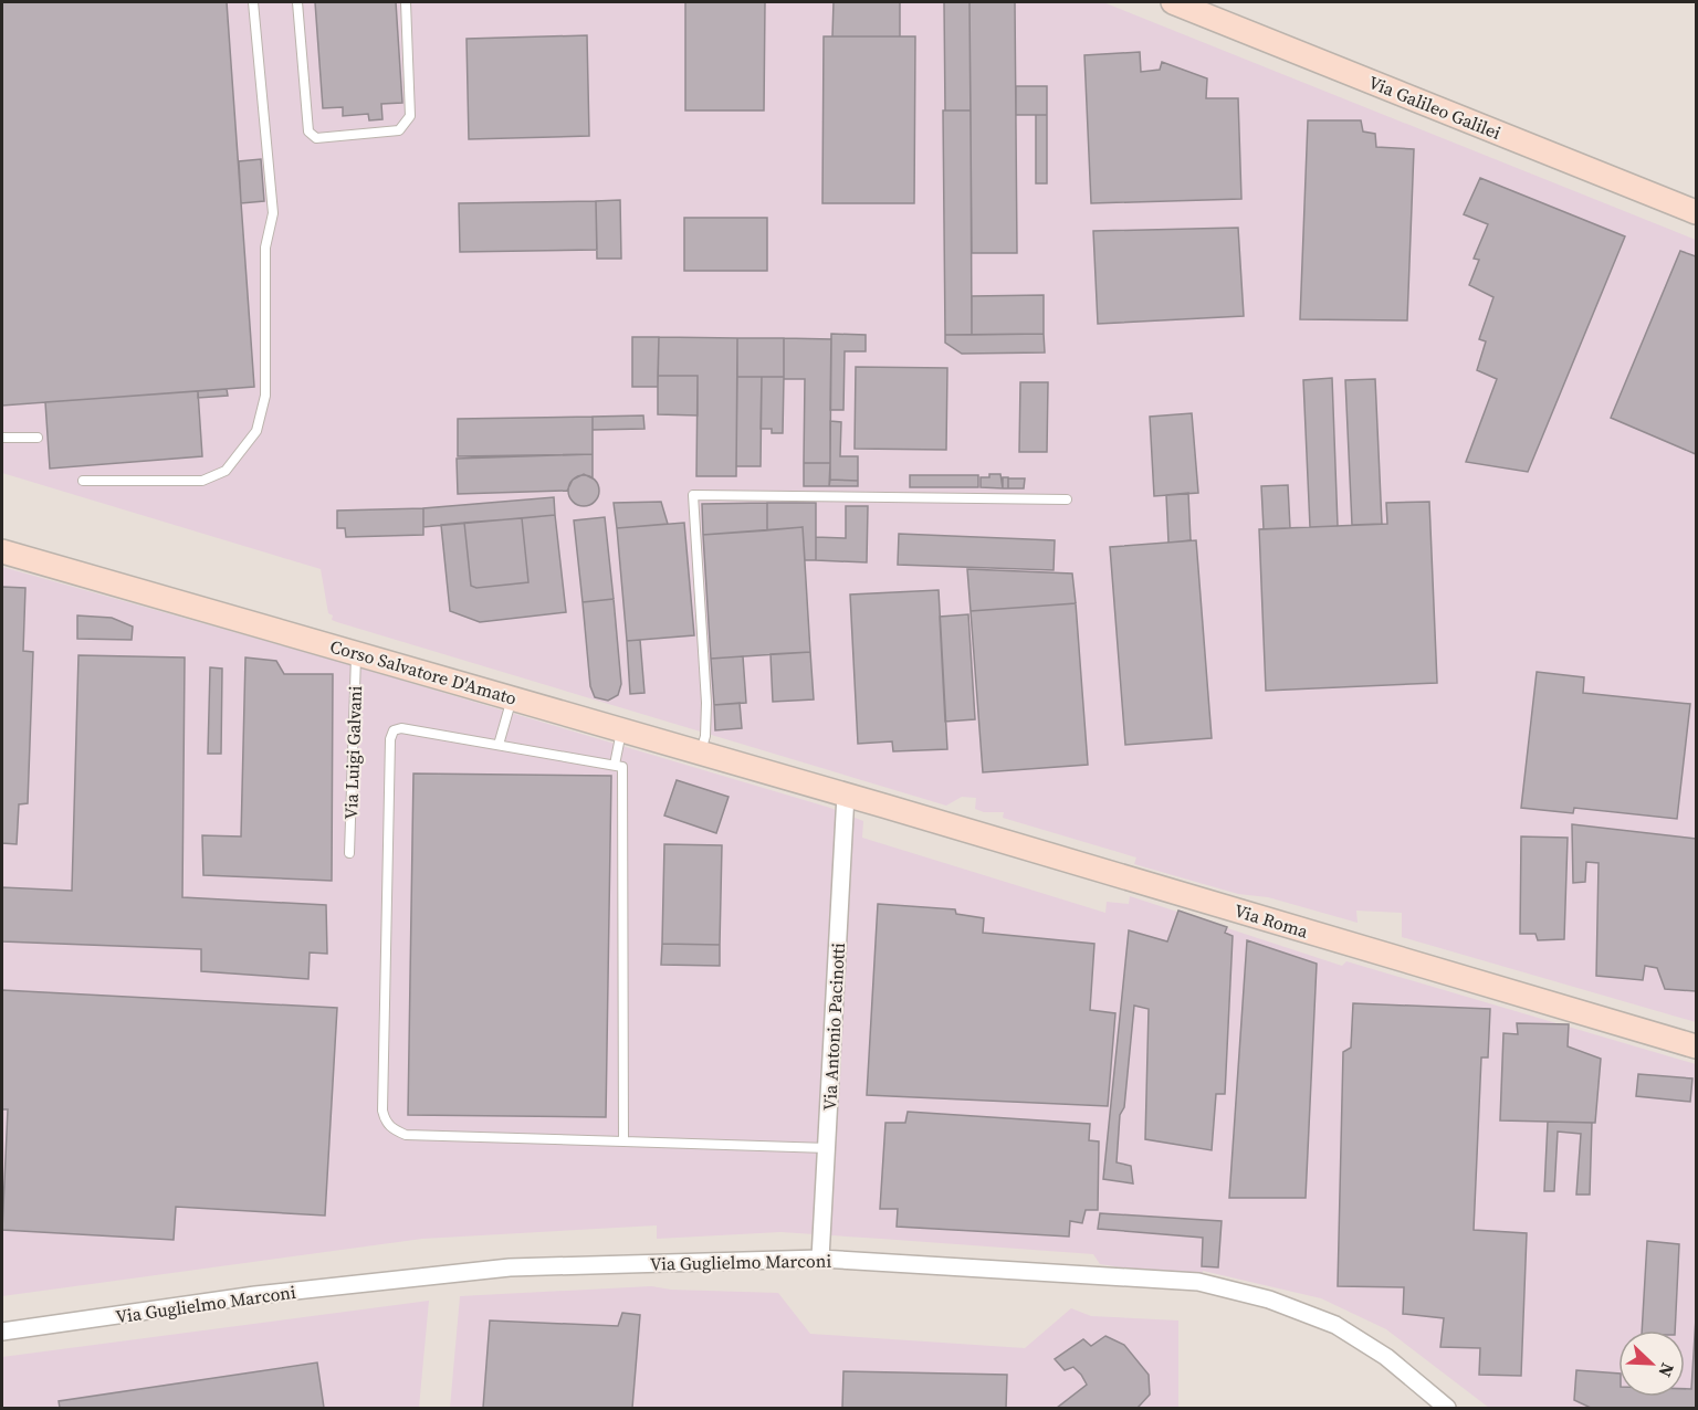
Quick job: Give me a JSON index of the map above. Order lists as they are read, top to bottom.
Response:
{
  "streets": {
    "street": [
      "Via Galileo Galilei",
      "Corso Salvatore D'Amato",
      "Via Roma",
      "Via Antonio Pacinotti",
      "Via Guglielmo Marconi"
    ],
    "lane": ["Via Luigi Galvani"]
  },
  "crossings": [
    ["Corso Salvatore D'Amato", "Via Luigi Galvani"],
    ["Corso Salvatore D'Amato", "Via Roma"],
    ["Corso Salvatore D'Amato", "Via Antonio Pacinotti"],
    ["Via Roma", "Via Antonio Pacinotti"],
    ["Via Antonio Pacinotti", "Via Guglielmo Marconi"]
  ],
  "north": "bottom right"
}
